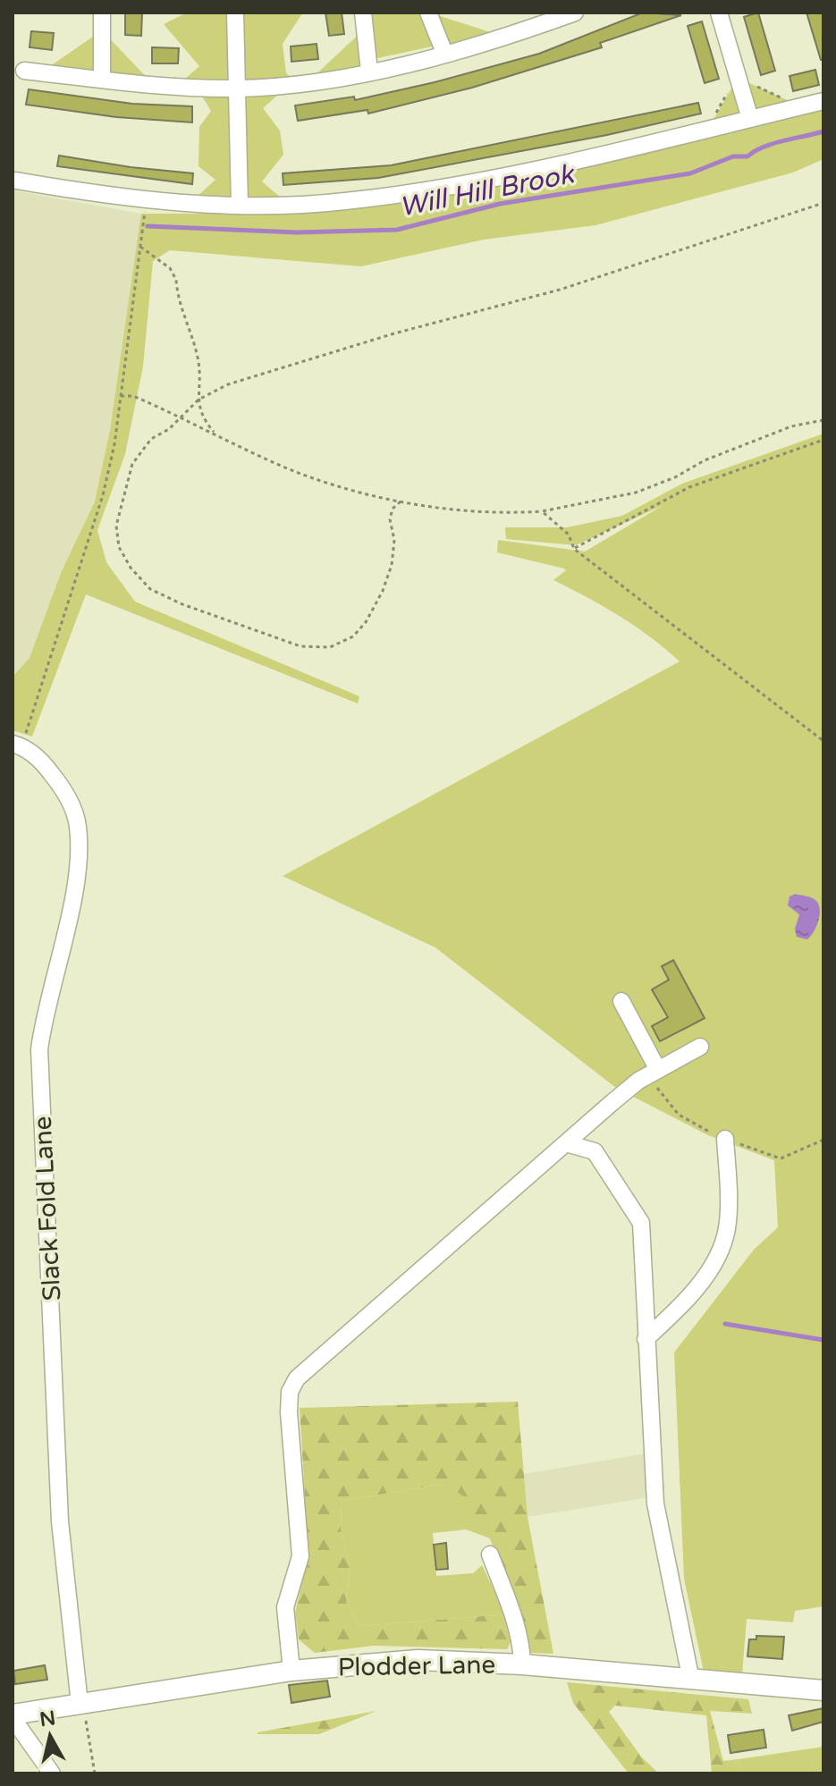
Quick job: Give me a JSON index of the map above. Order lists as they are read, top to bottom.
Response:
{
  "streets": {
    "main road": ["Plodder Lane"],
    "street": ["Slack Fold Lane"]
  },
  "crossings": [
    ["Slack Fold Lane", "Plodder Lane"]
  ],
  "water": ["Will Hill Brook"],
  "north": "top"
}
